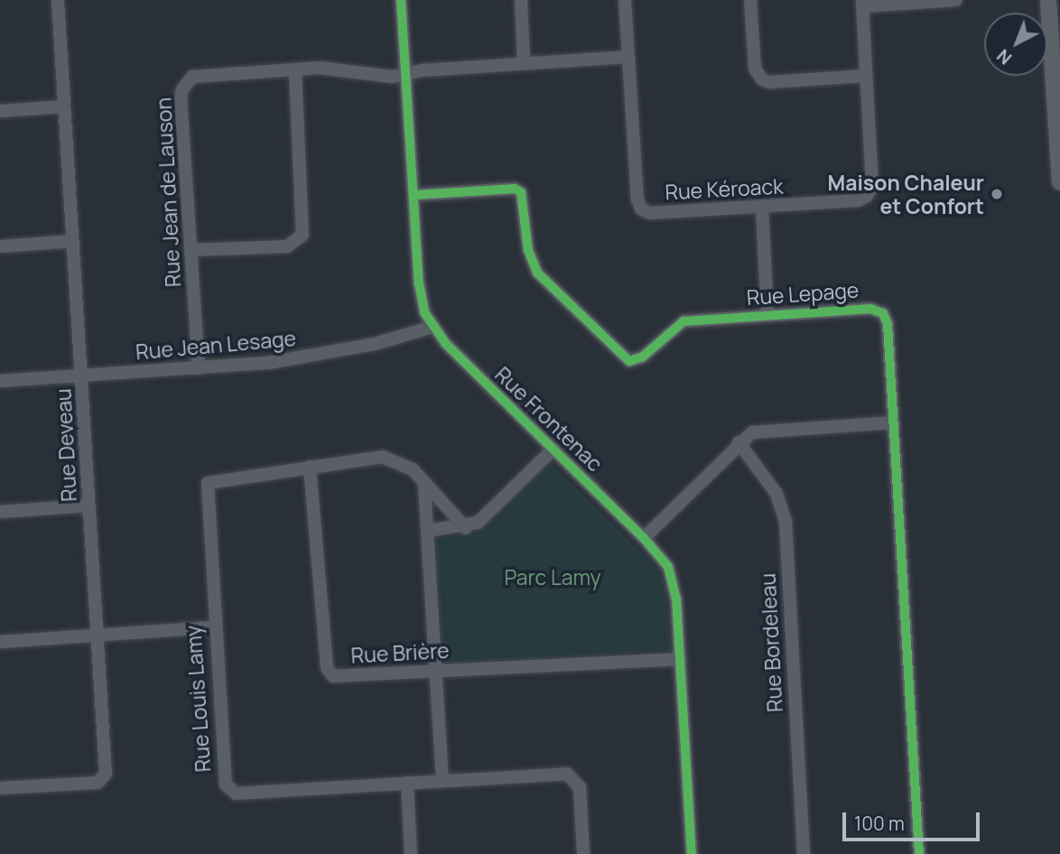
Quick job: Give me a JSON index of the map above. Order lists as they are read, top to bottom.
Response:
{
  "streets": {
    "street": [
      "Rue Kéroack",
      "Rue Jean de Lauson",
      "Rue Lepage",
      "Rue Jean Lesage",
      "Rue Frontenac",
      "Rue Deveau",
      "Rue Bordeleau",
      "Rue Brière",
      "Rue Louis Lamy"
    ]
  },
  "crossings": [
    ["Rue Kéroack", "Rue Jean de Lauson"],
    ["Rue Jean de Lauson", "Rue Jean Lesage"],
    ["Rue Jean de Lauson", "Rue Frontenac"],
    ["Rue Lepage", "Rue Frontenac"],
    ["Rue Jean Lesage", "Rue Frontenac"],
    ["Rue Jean Lesage", "Rue Deveau"],
    ["Rue Frontenac", "Rue Brière"],
    ["Rue Brière", "Rue Louis Lamy"]
  ],
  "parks": ["Parc Lamy"],
  "places": ["Maison Chaleur et Confort"],
  "scale_bar": "100 m",
  "north": "bottom left"
}
